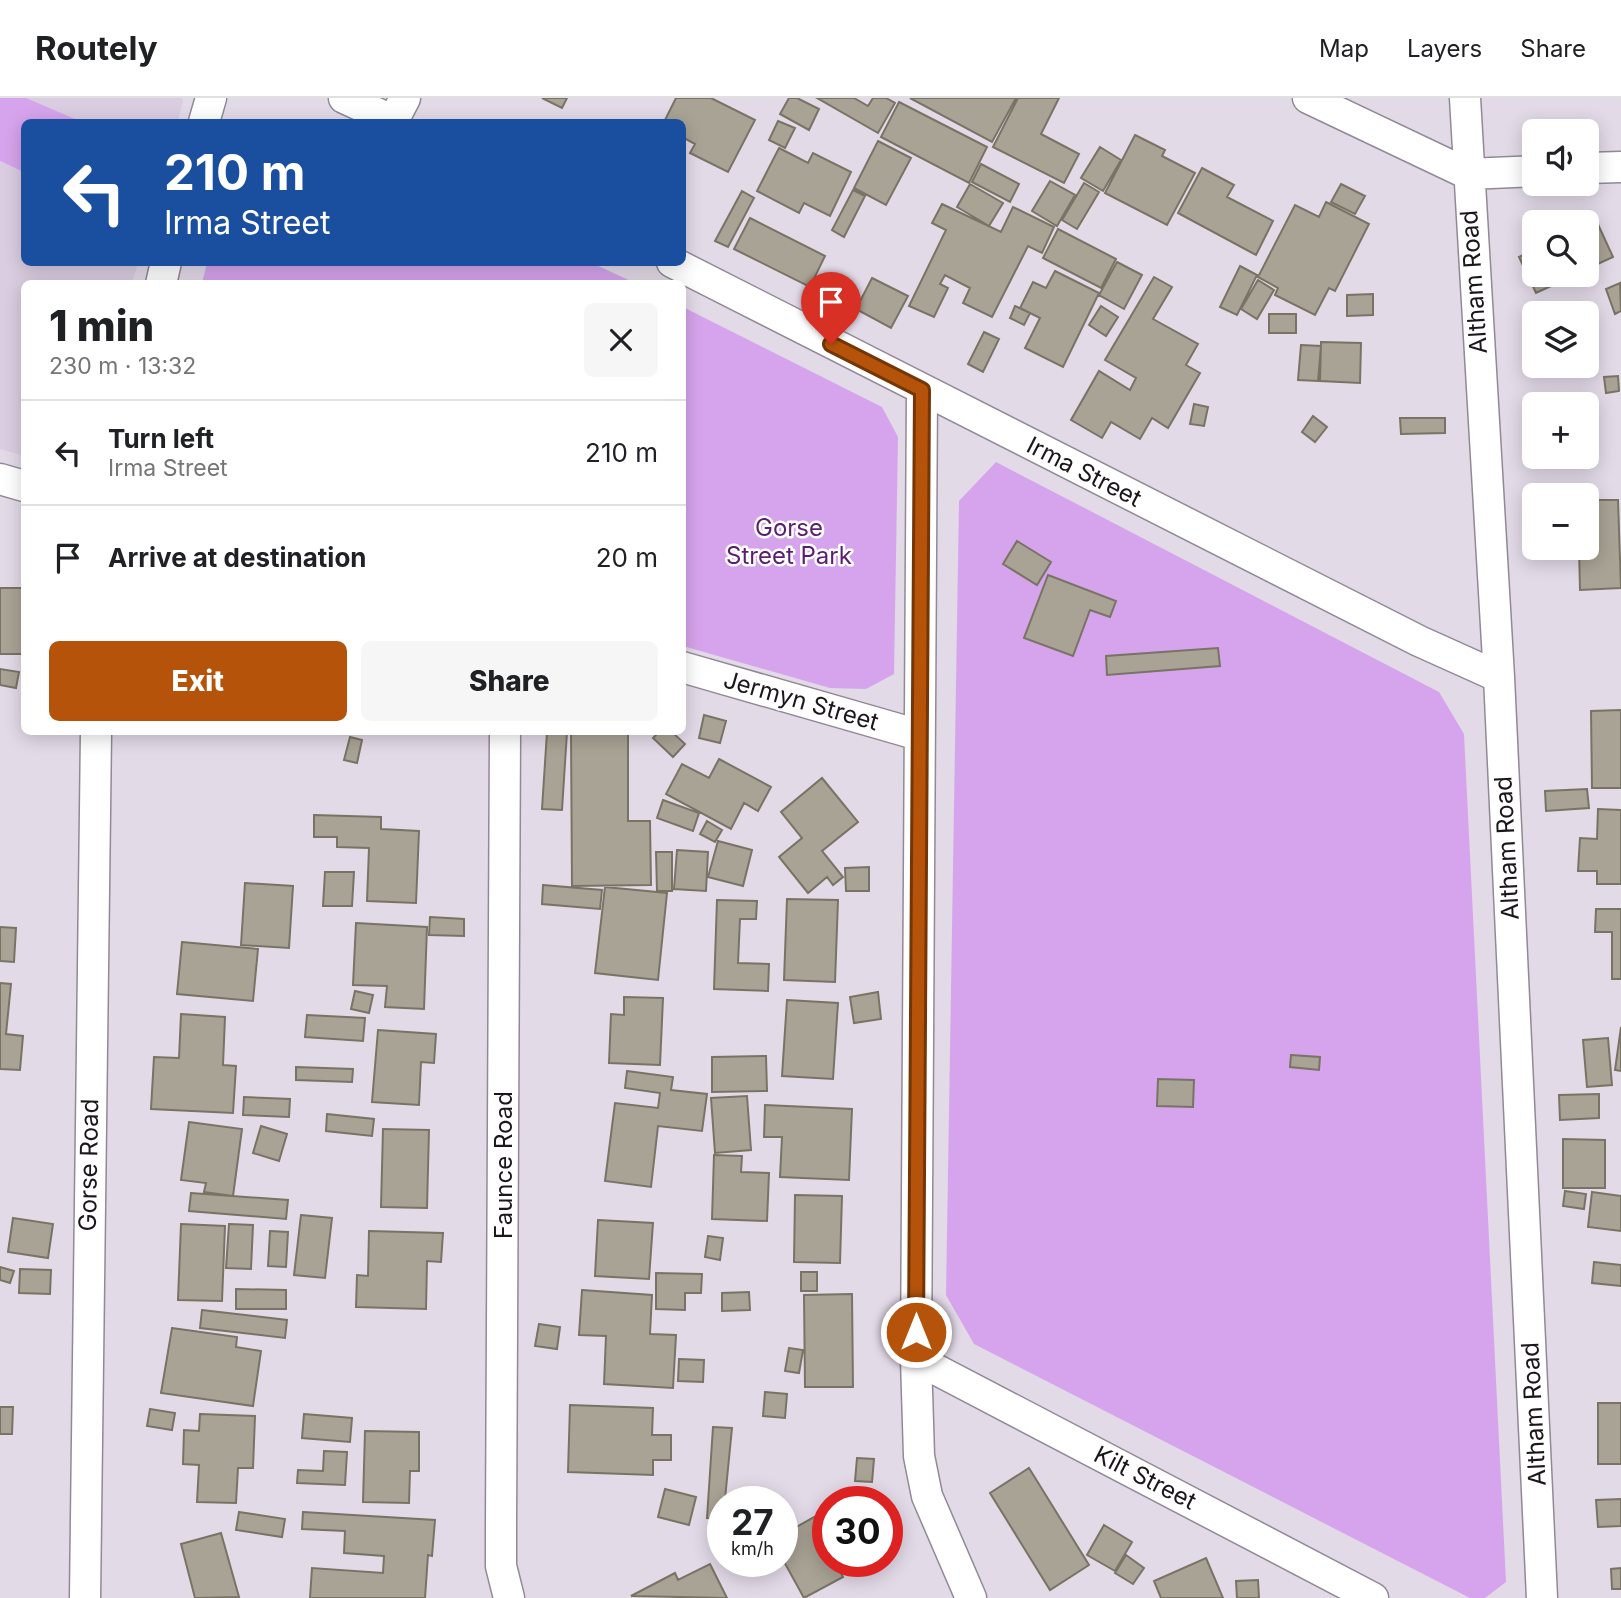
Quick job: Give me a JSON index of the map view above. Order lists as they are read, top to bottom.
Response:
{
  "streets": {
    "street": [
      "Altham Road",
      "Irma Street",
      "Jermyn Street",
      "Gorse Road",
      "Faunce Road",
      "Kilt Street"
    ]
  },
  "crossings": [
    ["Altham Road", "Irma Street"]
  ],
  "parks": ["Gorse Street Park"],
  "page": {
    "header": "Routely",
    "nav": ["Map", "Layers", "Share"],
    "map_buttons": ["+", "−"],
    "turn": ["210 m", "Irma Street"],
    "heading": ["1 min", "230 m · 13:32"],
    "list": [
      {
        "name": "Turn left",
        "note": "Irma Street",
        "value": "210 m"
      },
      {
        "name": "Arrive at destination",
        "value": "20 m"
      }
    ],
    "buttons": ["Exit", "Share"],
    "speed": "27 km/h",
    "limit": "30"
  }
}
